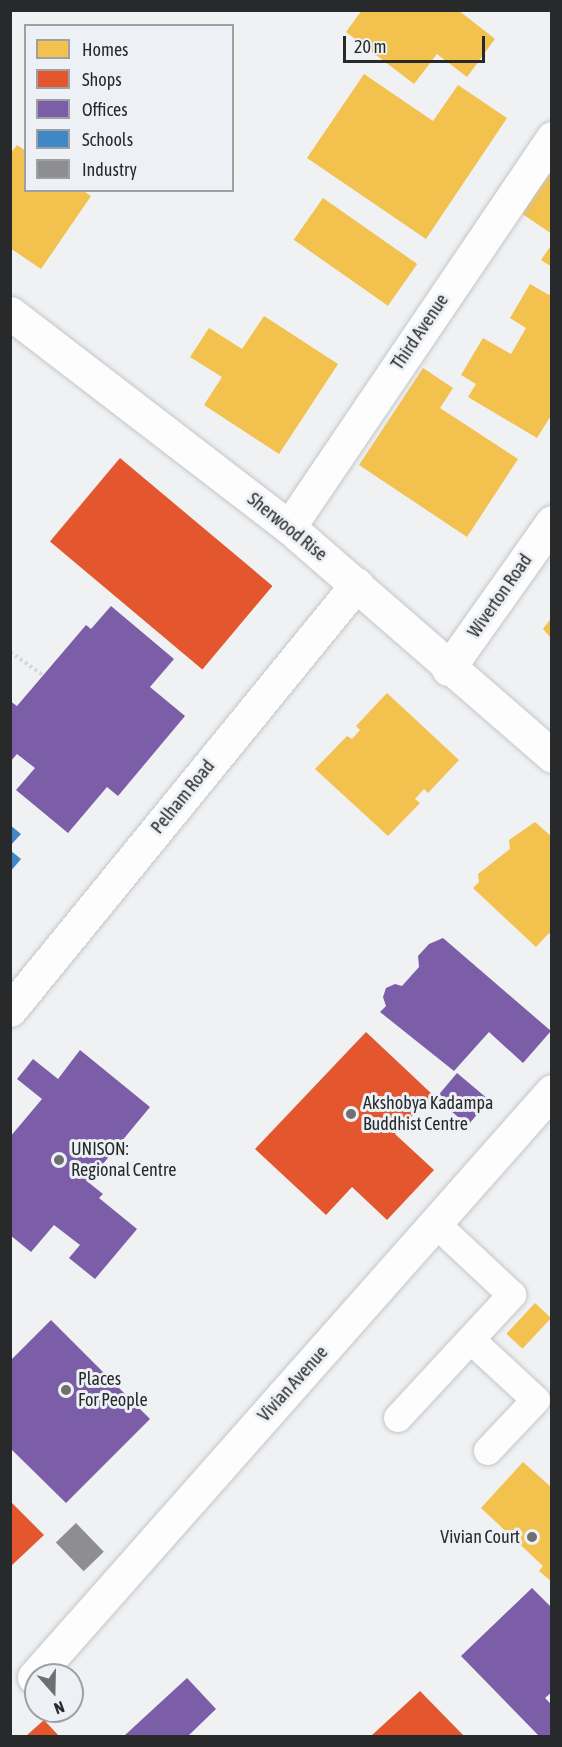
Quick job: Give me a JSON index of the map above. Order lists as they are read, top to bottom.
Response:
{
  "streets": {
    "street": [
      "Third Avenue",
      "Sherwood Rise",
      "Wiverton Road",
      "Pelham Road",
      "Vivian Avenue"
    ]
  },
  "crossings": [
    ["Third Avenue", "Sherwood Rise"],
    ["Sherwood Rise", "Wiverton Road"],
    ["Sherwood Rise", "Pelham Road"]
  ],
  "places": [
    "Akshobya Kadampa Buddhist Centre",
    "UNISON: Regional Centre",
    "Places For People",
    "Vivian Court"
  ],
  "legend": [
    "Homes",
    "Shops",
    "Offices",
    "Schools",
    "Industry"
  ],
  "scale_bar": "20 m",
  "north": "bottom"
}
